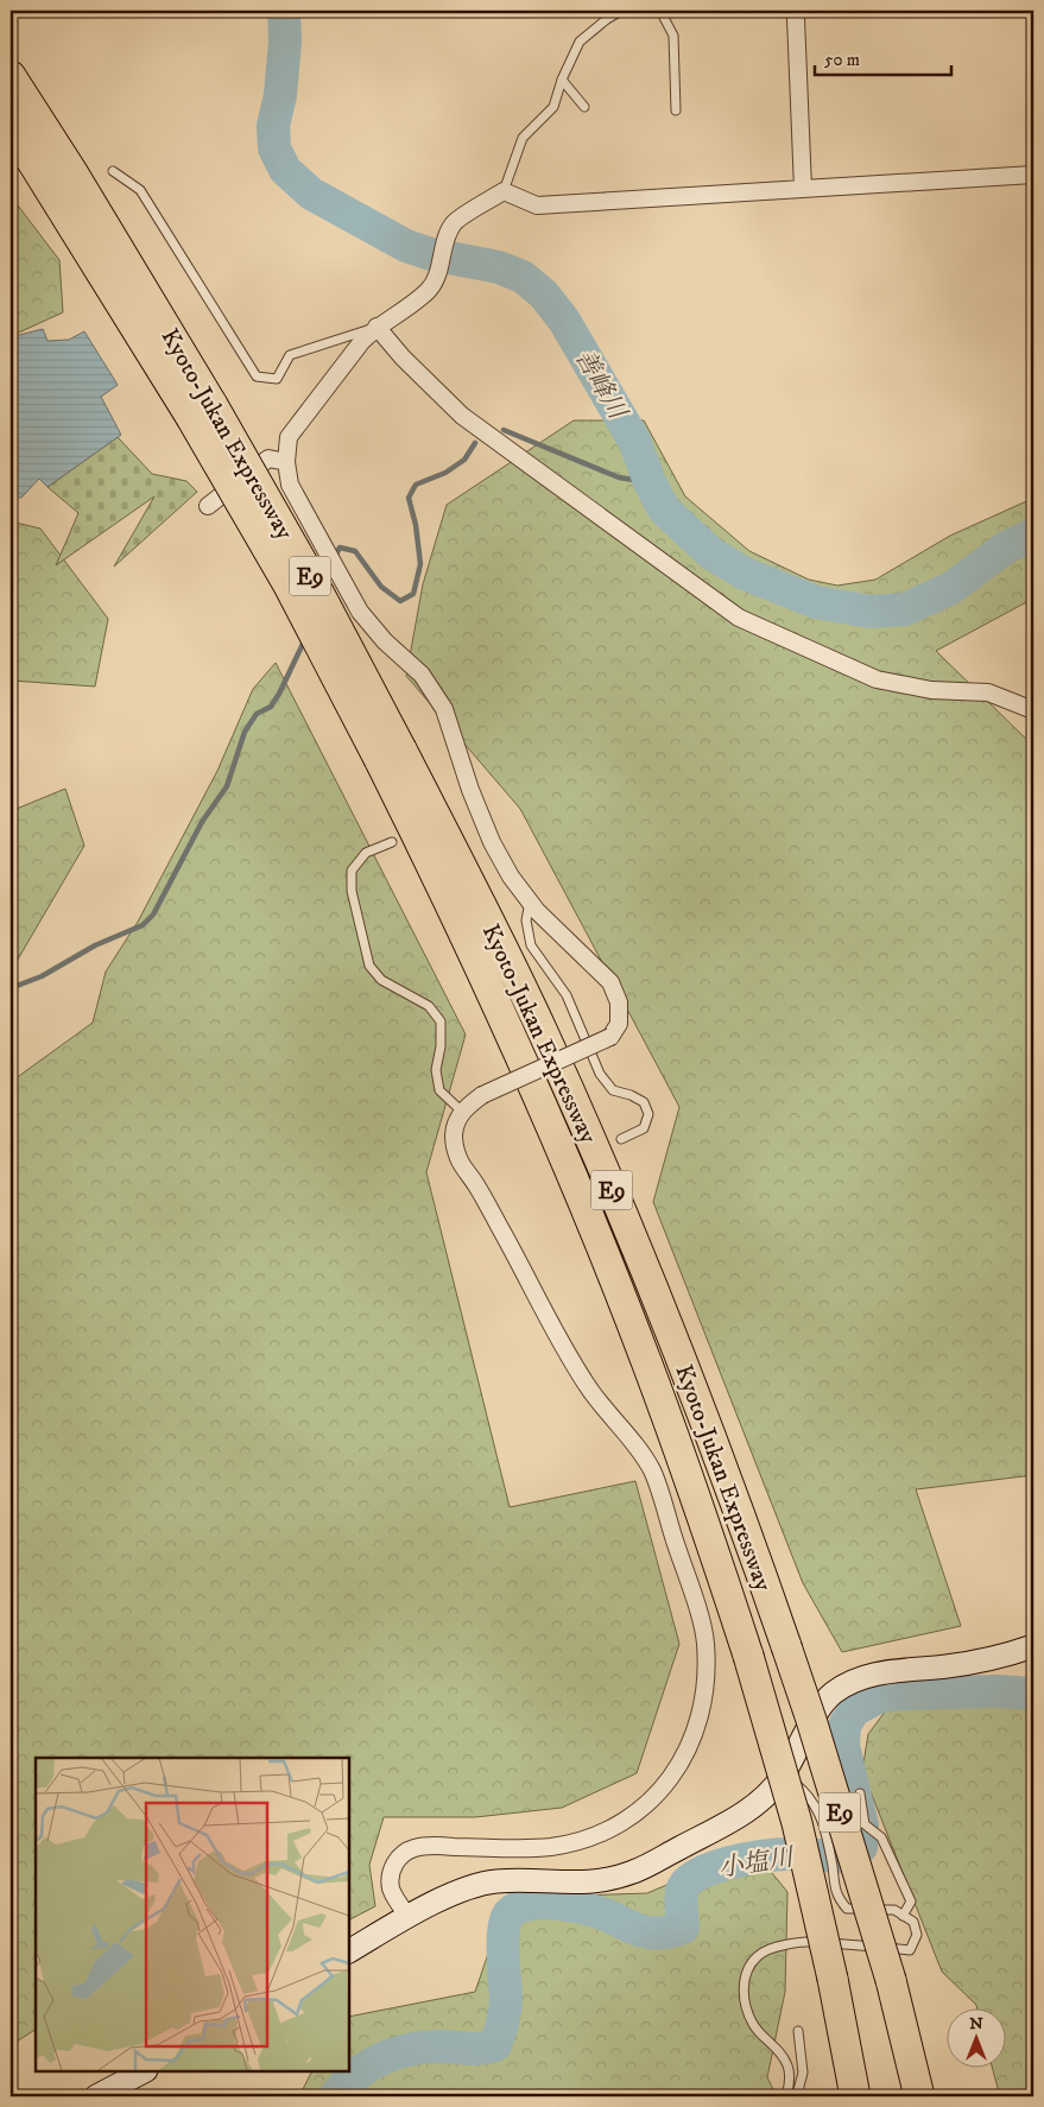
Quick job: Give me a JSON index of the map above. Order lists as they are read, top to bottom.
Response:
{
  "streets": {
    "highway": ["Kyoto-Jukan Expressway", "E9"]
  },
  "water": ["善峰川", "小塩川"],
  "scale_bar": "50 m",
  "north": "top"
}
